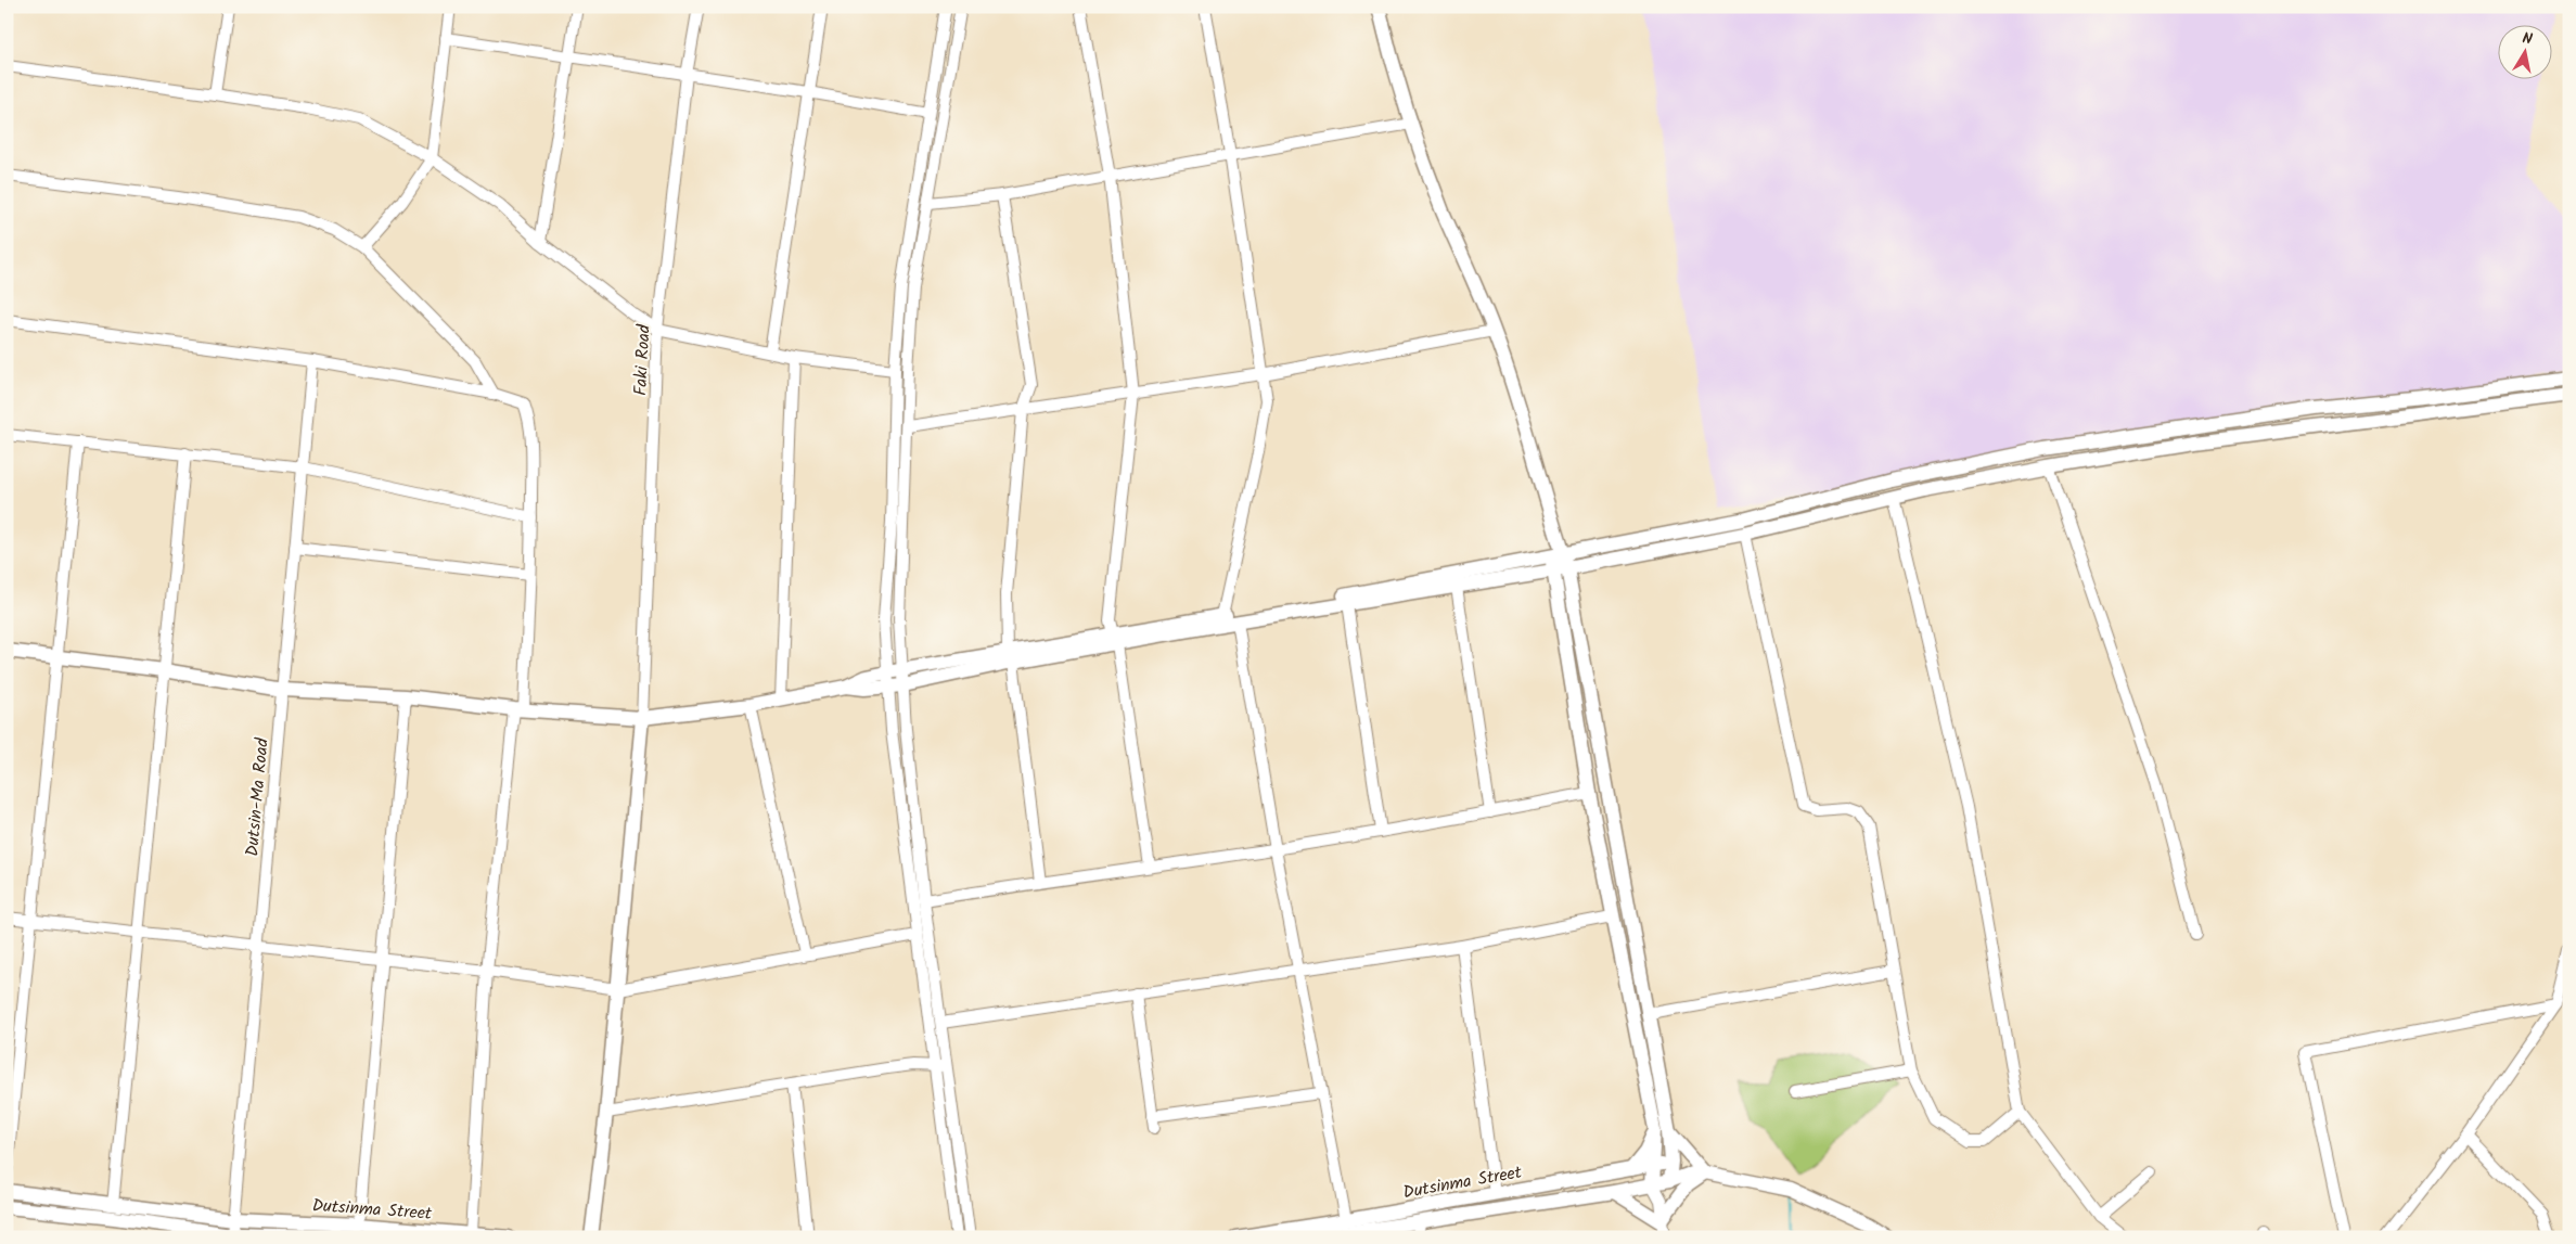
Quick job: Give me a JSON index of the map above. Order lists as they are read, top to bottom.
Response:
{
  "streets": {
    "street": ["Faki Road", "Dutsin-Ma Road", "Dutsinma Street"]
  },
  "crossings": [
    ["Dutsin-Ma Road", "Dutsinma Street"]
  ],
  "north": "top"
}
